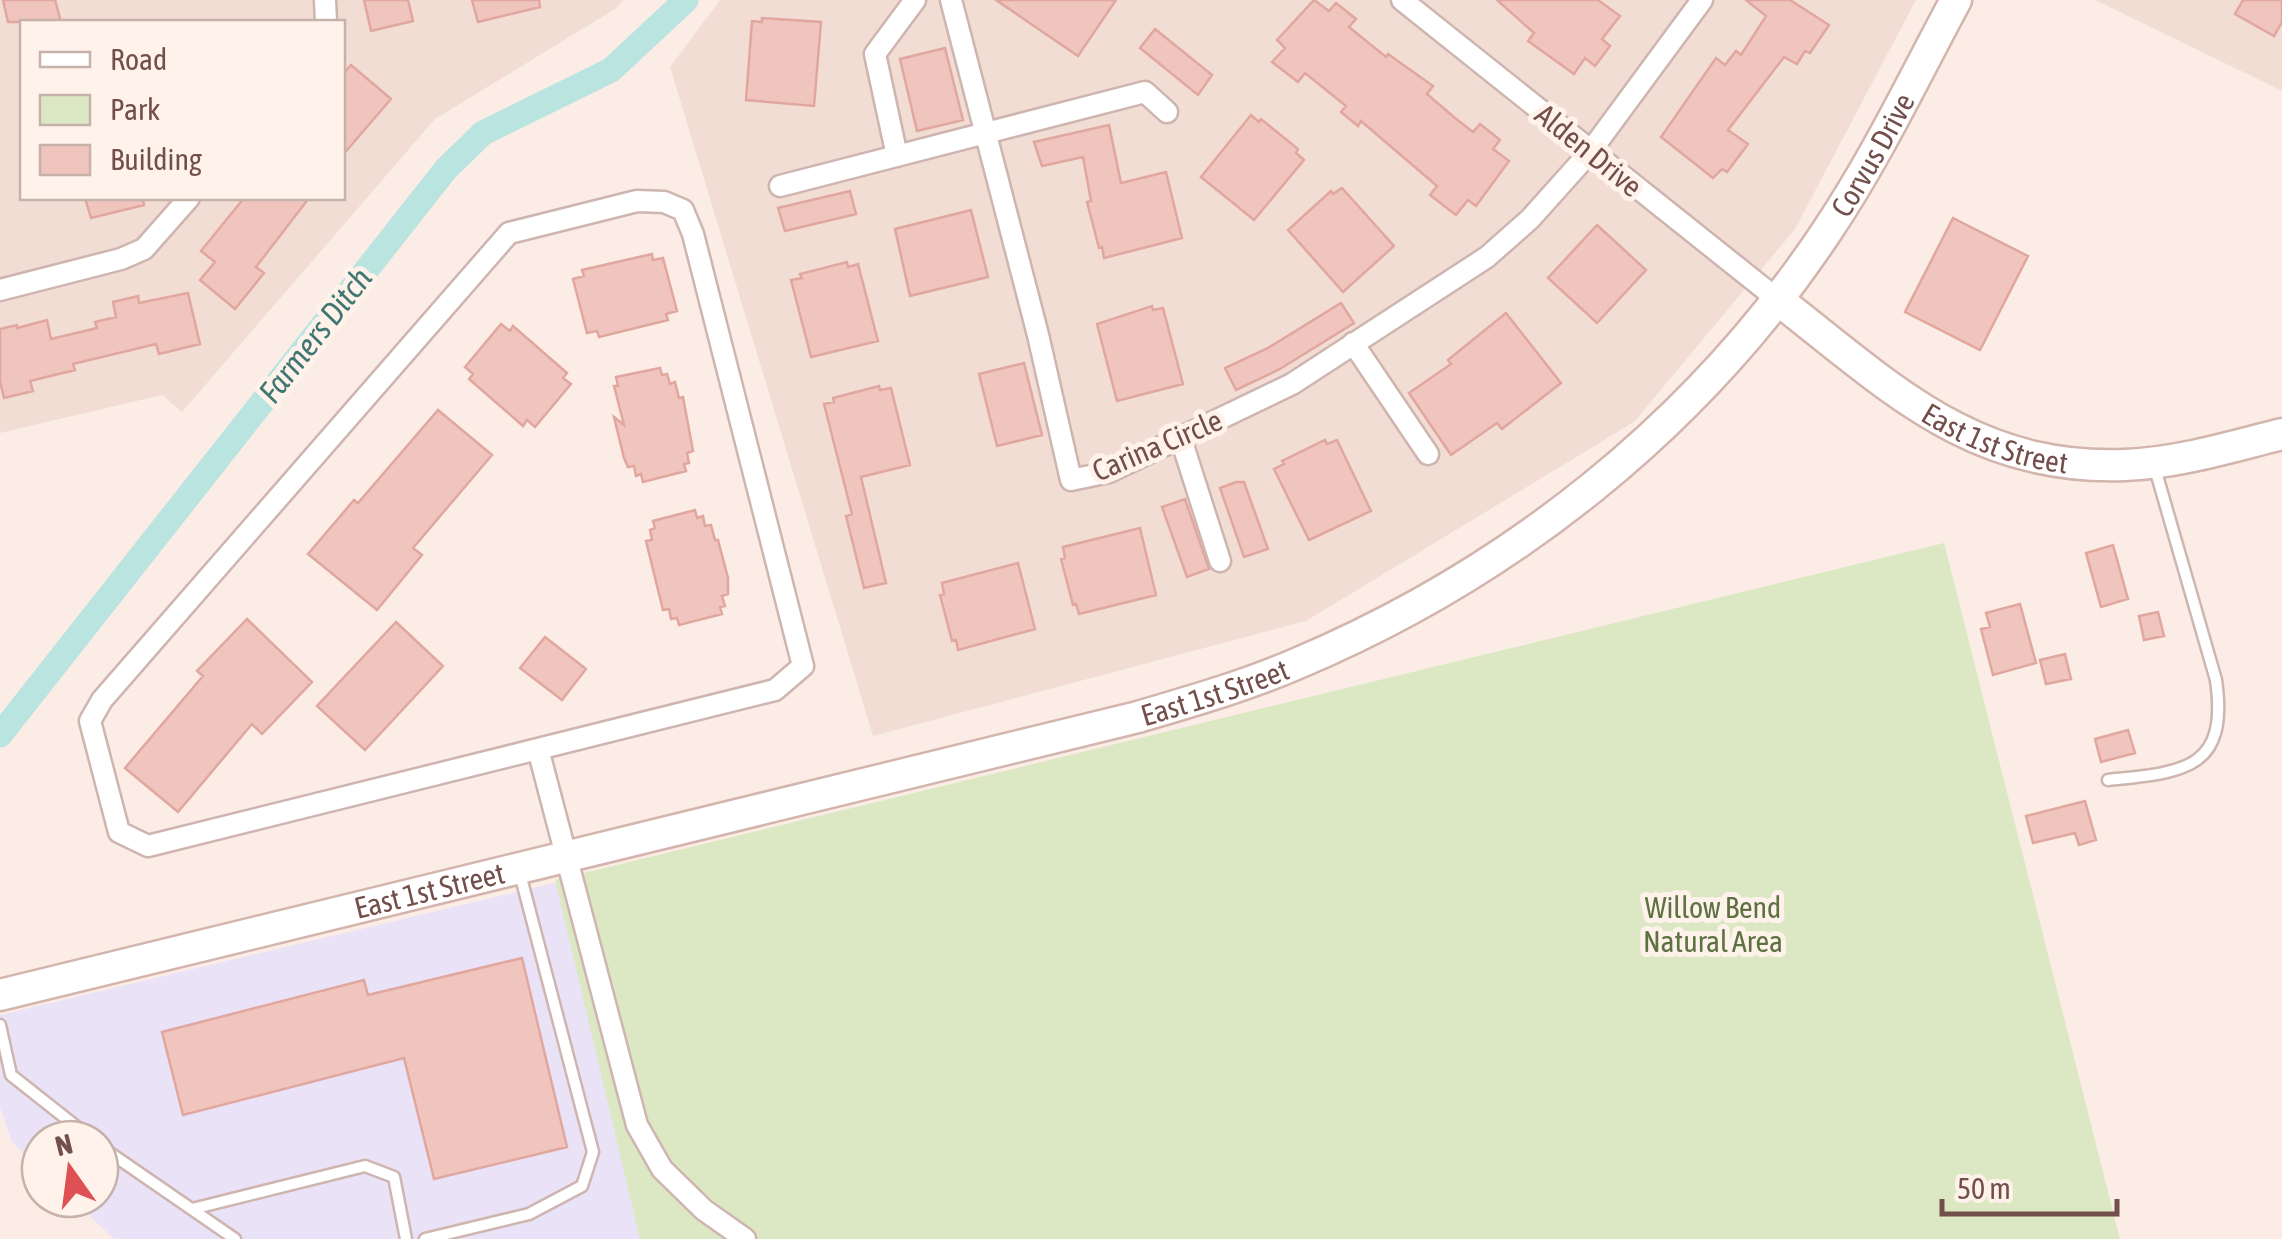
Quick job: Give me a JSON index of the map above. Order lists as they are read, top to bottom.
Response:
{
  "streets": {
    "street": [
      "Alden Drive",
      "Corvus Drive",
      "East 1st Street",
      "Carina Circle"
    ]
  },
  "crossings": [
    ["Alden Drive", "Corvus Drive"],
    ["Alden Drive", "East 1st Street"],
    ["Alden Drive", "Carina Circle"],
    ["Corvus Drive", "East 1st Street"]
  ],
  "water": ["Farmers Ditch"],
  "parks": ["Willow Bend Natural Area"],
  "legend": ["Road", "Park", "Building"],
  "scale_bar": "50 m",
  "north": "top"
}
